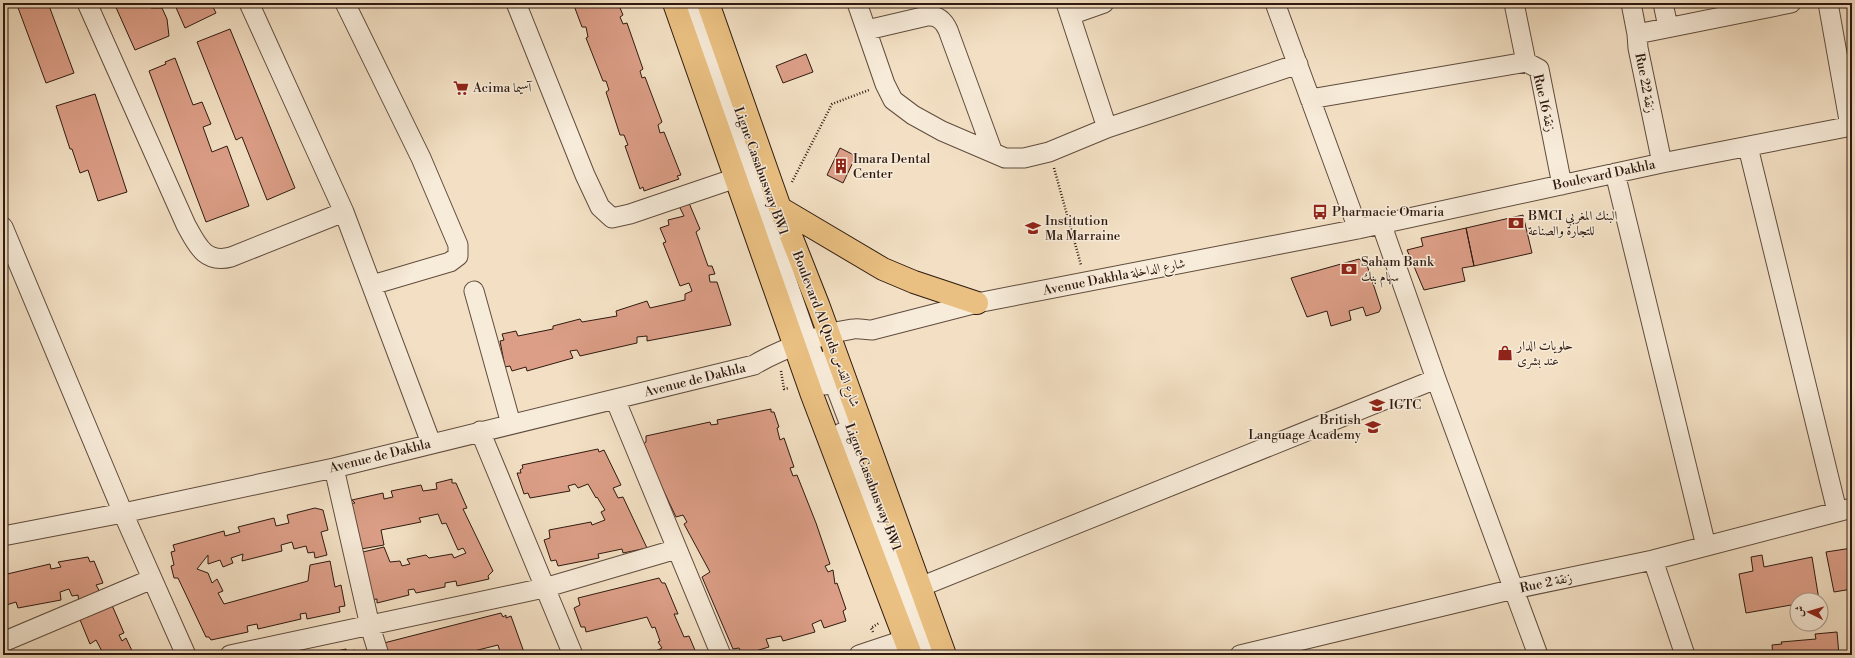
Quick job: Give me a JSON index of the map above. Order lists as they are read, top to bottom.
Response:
{
  "streets": {
    "main road": ["Boulevard Al Quds شارع القدس"],
    "street": [
      "Rue 22 زنقة",
      "Rue 16 زنقة",
      "Ligne Casabusway BW1",
      "Boulevard Dakhla",
      "Avenue Dakhla شارع الداخلة",
      "Avenue de Dakhla",
      "Rue 2 زنقة"
    ]
  },
  "crossings": [
    ["Rue 22 زنقة", "Boulevard Dakhla"],
    ["Rue 16 زنقة", "Boulevard Dakhla"],
    ["Ligne Casabusway BW1", "Avenue Dakhla شارع الداخلة"],
    ["Ligne Casabusway BW1", "Boulevard Al Quds شارع القدس"],
    ["Ligne Casabusway BW1", "Avenue de Dakhla"],
    ["Boulevard Dakhla", "Avenue Dakhla شارع الداخلة"],
    ["Avenue Dakhla شارع الداخلة", "Boulevard Al Quds شارع القدس"],
    ["Avenue Dakhla شارع الداخلة", "Avenue de Dakhla"],
    ["Boulevard Al Quds شارع القدس", "Avenue de Dakhla"]
  ],
  "places": {
    "supermarket": ["Acima آسيما"],
    "building": ["Imara Dental Center"],
    "bus stop": ["Pharmacie Omaria"],
    "bank": ["BMCI البنك المغربي للتجارة والصناعة", "Saham Bank سهام بنك"],
    "school or university": ["Institution Ma Marraine", "IGTC", "British Language Academy"],
    "shop": ["حلويات الدار عند بشرى"]
  },
  "north": "left"
}
